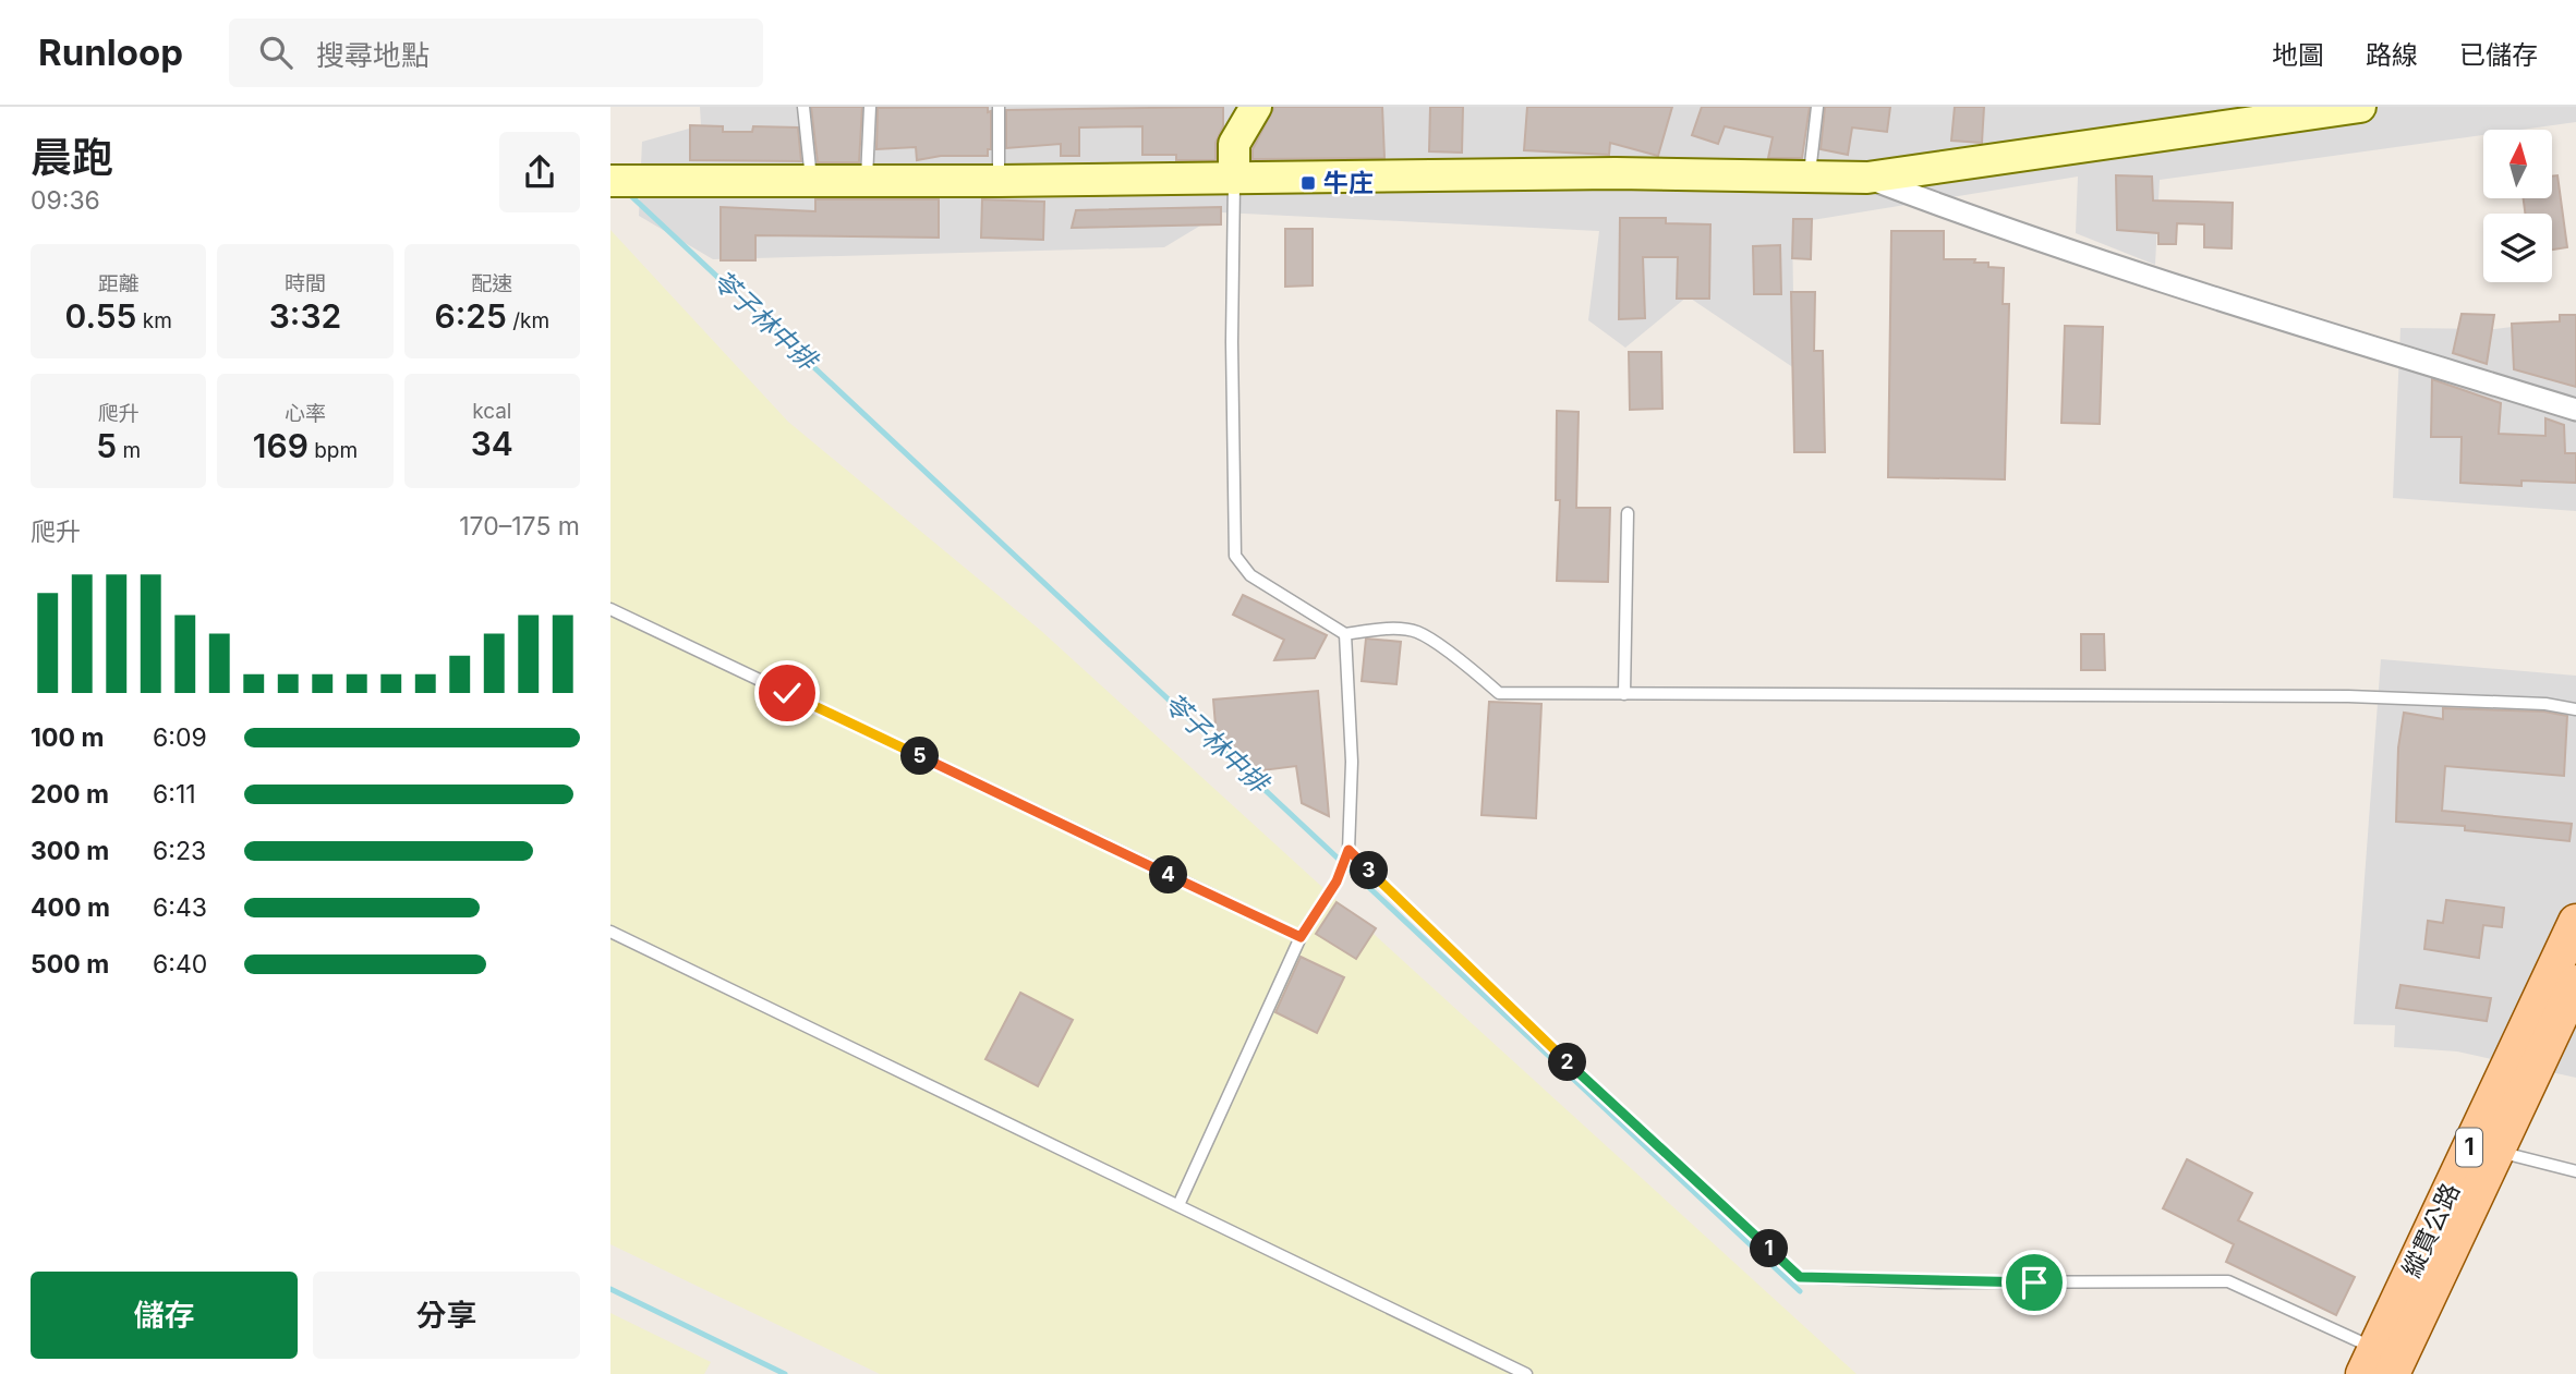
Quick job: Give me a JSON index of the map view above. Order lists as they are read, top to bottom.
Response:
{
  "streets": {
    "main road": ["1", "縱貫公路"]
  },
  "water": ["苓子林中排"],
  "places": {
    "transit": ["牛庄"]
  },
  "north": "top",
  "page": {
    "header": "Runloop",
    "search": "搜尋地點",
    "nav": ["地圖", "路線", "已儲存"],
    "heading": ["晨跑", "09:36"],
    "stats": [
      ["距離", "0.55 km"],
      ["時間", "3:32"],
      ["配速", "6:25 /km"],
      ["爬升", "5 m"],
      ["心率", "169 bpm"],
      ["kcal", "34"]
    ],
    "chart": ["爬升", "170–175 m"],
    "list": [
      {
        "name": "100 m",
        "note": "6:09"
      },
      {
        "name": "200 m",
        "note": "6:11"
      },
      {
        "name": "300 m",
        "note": "6:23"
      },
      {
        "name": "400 m",
        "note": "6:43"
      },
      {
        "name": "500 m",
        "note": "6:40"
      }
    ],
    "pins": [
      "5",
      "3",
      "4",
      "2",
      "1"
    ],
    "buttons": ["儲存", "分享"]
  }
}
